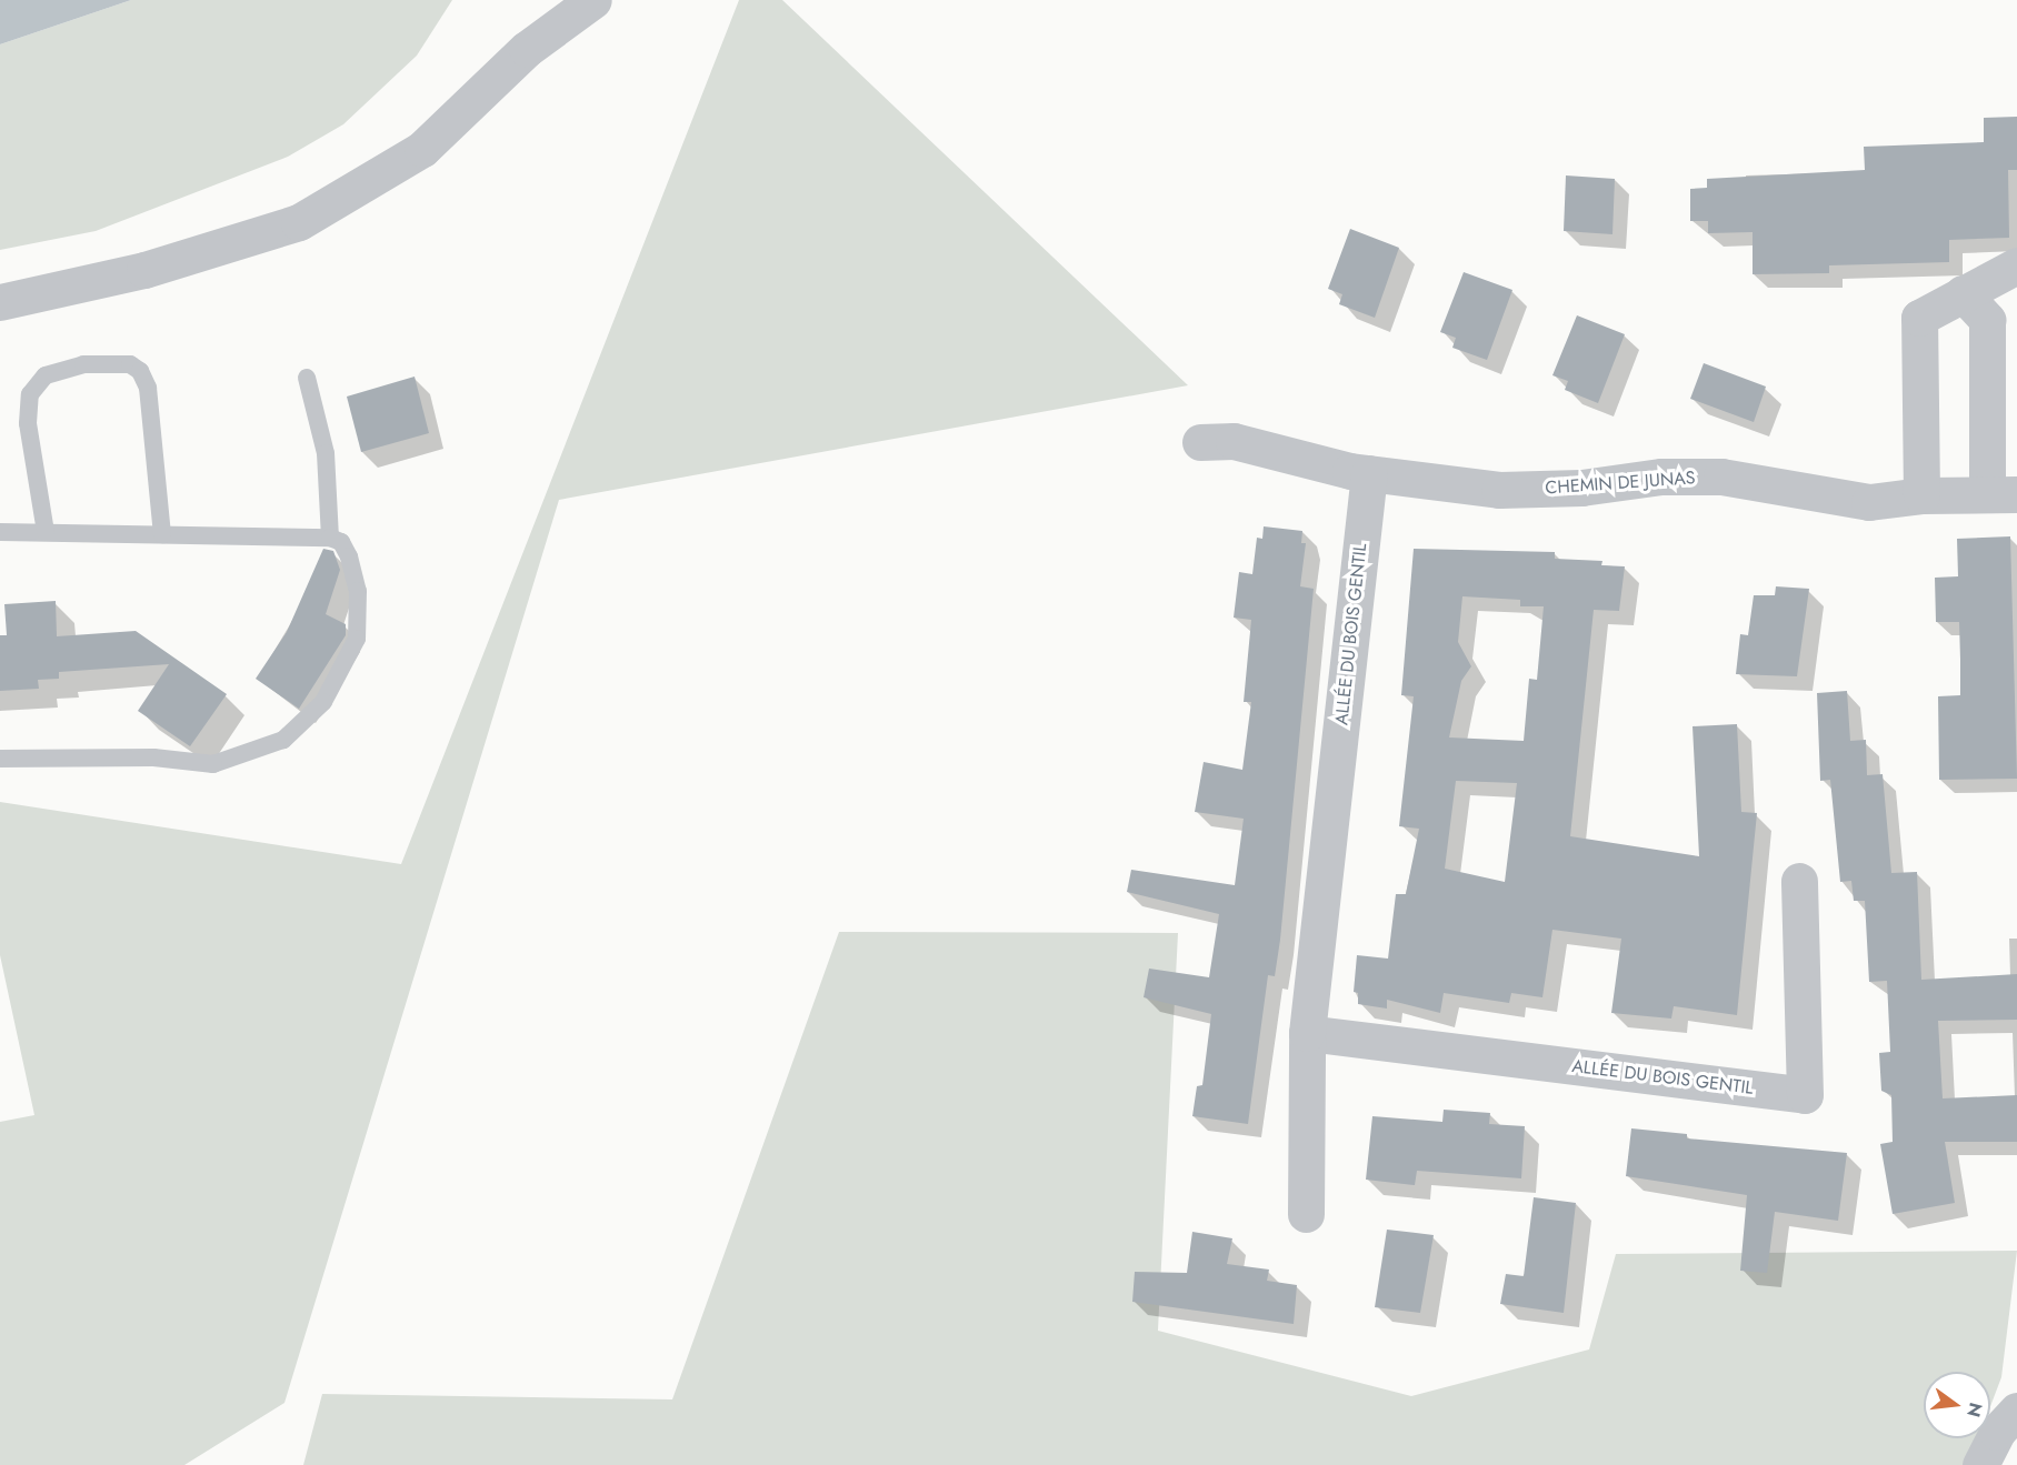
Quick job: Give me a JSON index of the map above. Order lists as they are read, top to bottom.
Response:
{
  "streets": {
    "street": ["CHEMIN DE JUNAS", "ALLÉE DU BOIS GENTIL"]
  },
  "crossings": [
    ["CHEMIN DE JUNAS", "ALLÉE DU BOIS GENTIL"]
  ],
  "north": "right"
}
